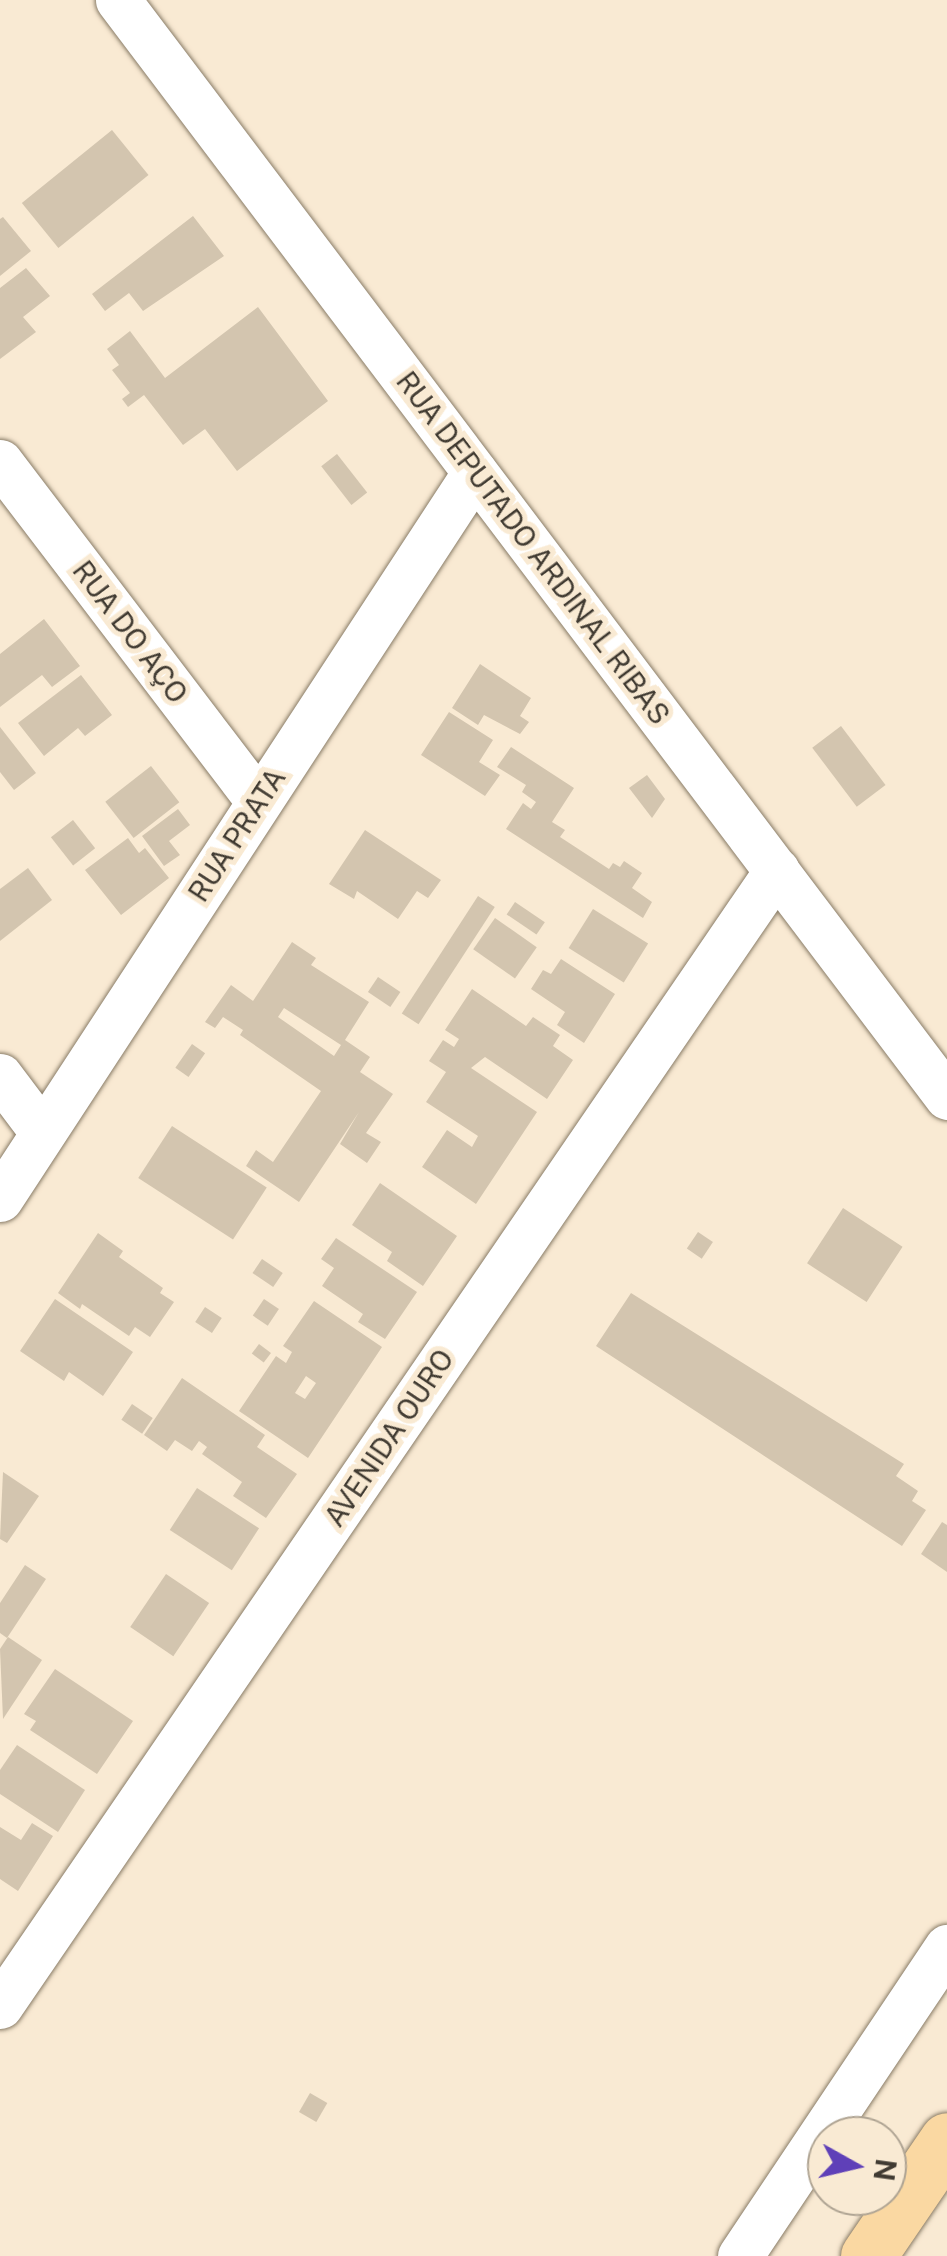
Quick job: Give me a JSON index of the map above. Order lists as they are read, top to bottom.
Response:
{
  "streets": {
    "street": [
      "RUA DEPUTADO ARDINAL RIBAS",
      "RUA DO AÇO",
      "RUA PRATA",
      "AVENIDA OURO"
    ]
  },
  "crossings": [
    ["RUA DEPUTADO ARDINAL RIBAS", "RUA PRATA"],
    ["RUA DEPUTADO ARDINAL RIBAS", "AVENIDA OURO"],
    ["RUA DO AÇO", "RUA PRATA"]
  ],
  "north": "right"
}
